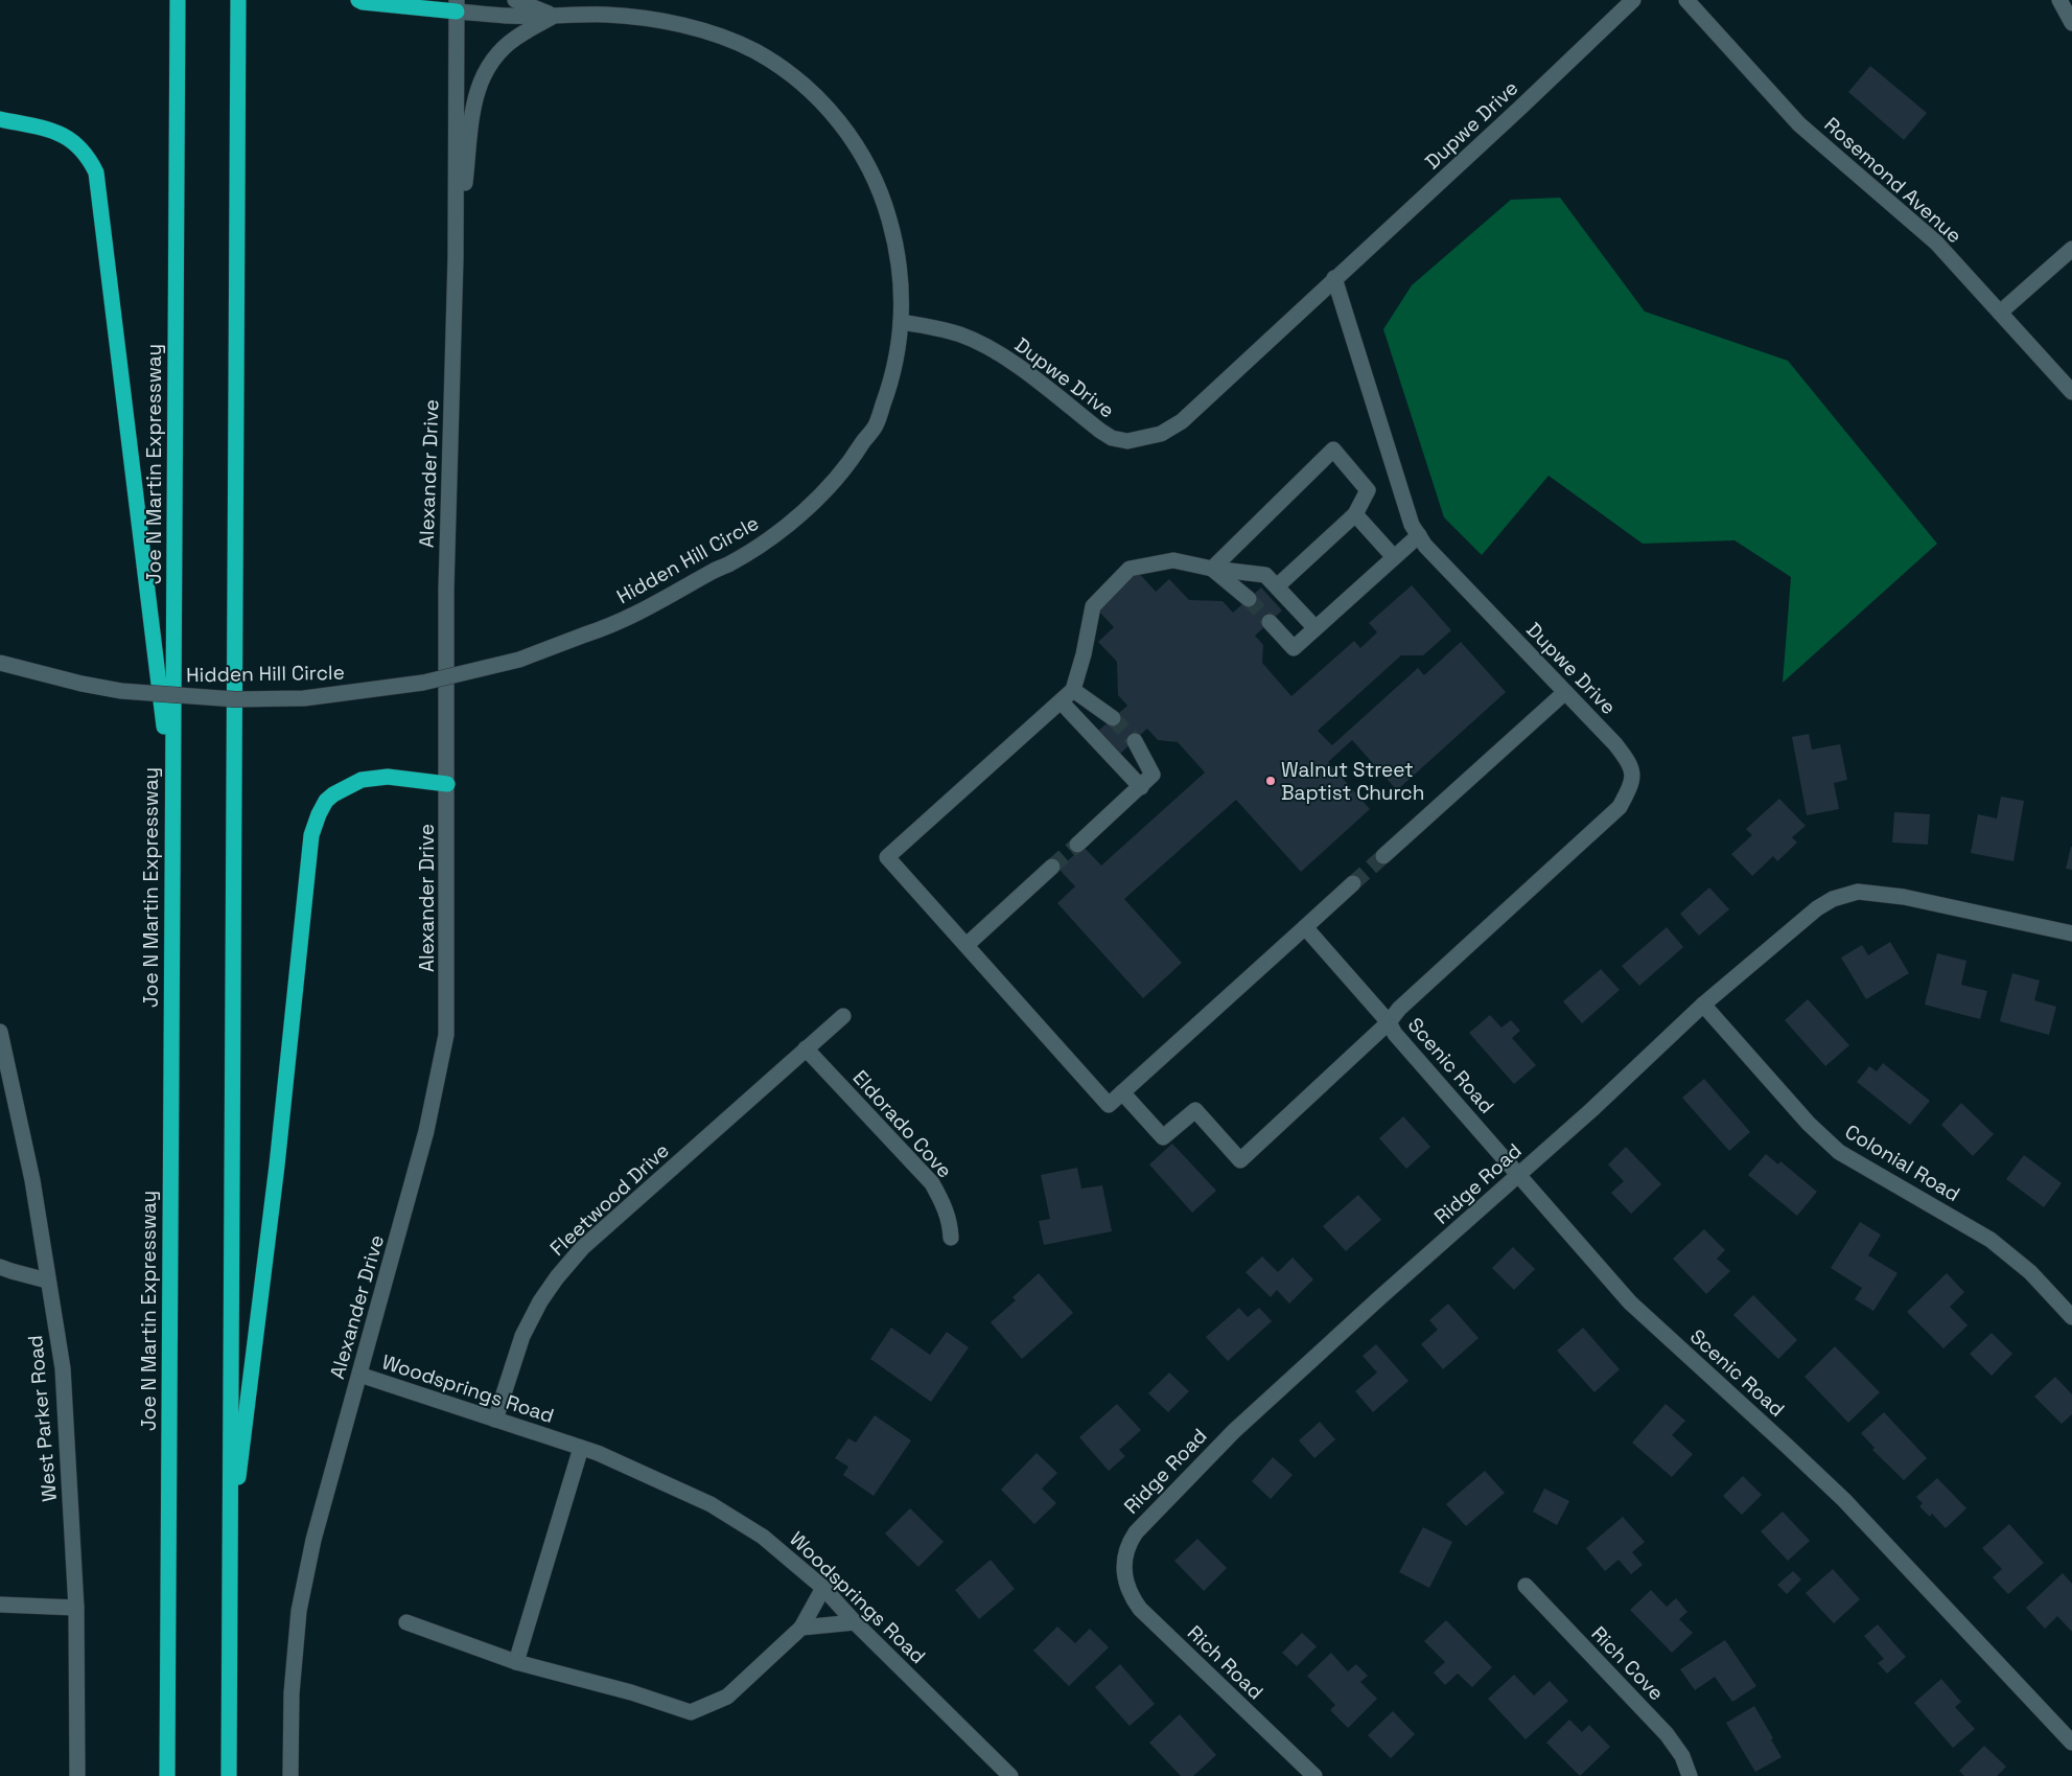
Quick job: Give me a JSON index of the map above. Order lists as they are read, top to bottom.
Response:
{
  "streets": {
    "highway": ["Joe N Martin Expressway"],
    "street": [
      "Dupwe Drive",
      "Rosemond Avenue",
      "Alexander Drive",
      "Hidden Hill Circle",
      "Scenic Road",
      "Eldorado Cove",
      "Colonial Road",
      "Ridge Road",
      "Fleetwood Drive",
      "Woodsprings Road",
      "West Parker Road",
      "Rich Road",
      "Rich Cove"
    ]
  },
  "crossings": [
    ["Dupwe Drive", "Hidden Hill Circle"],
    ["Dupwe Drive", "Scenic Road"],
    ["Alexander Drive", "Hidden Hill Circle"],
    ["Alexander Drive", "Woodsprings Road"],
    ["Scenic Road", "Ridge Road"],
    ["Eldorado Cove", "Fleetwood Drive"],
    ["Colonial Road", "Ridge Road"],
    ["Ridge Road", "Rich Road"],
    ["Fleetwood Drive", "Woodsprings Road"]
  ],
  "places": ["Walnut Street Baptist Church"]
}
